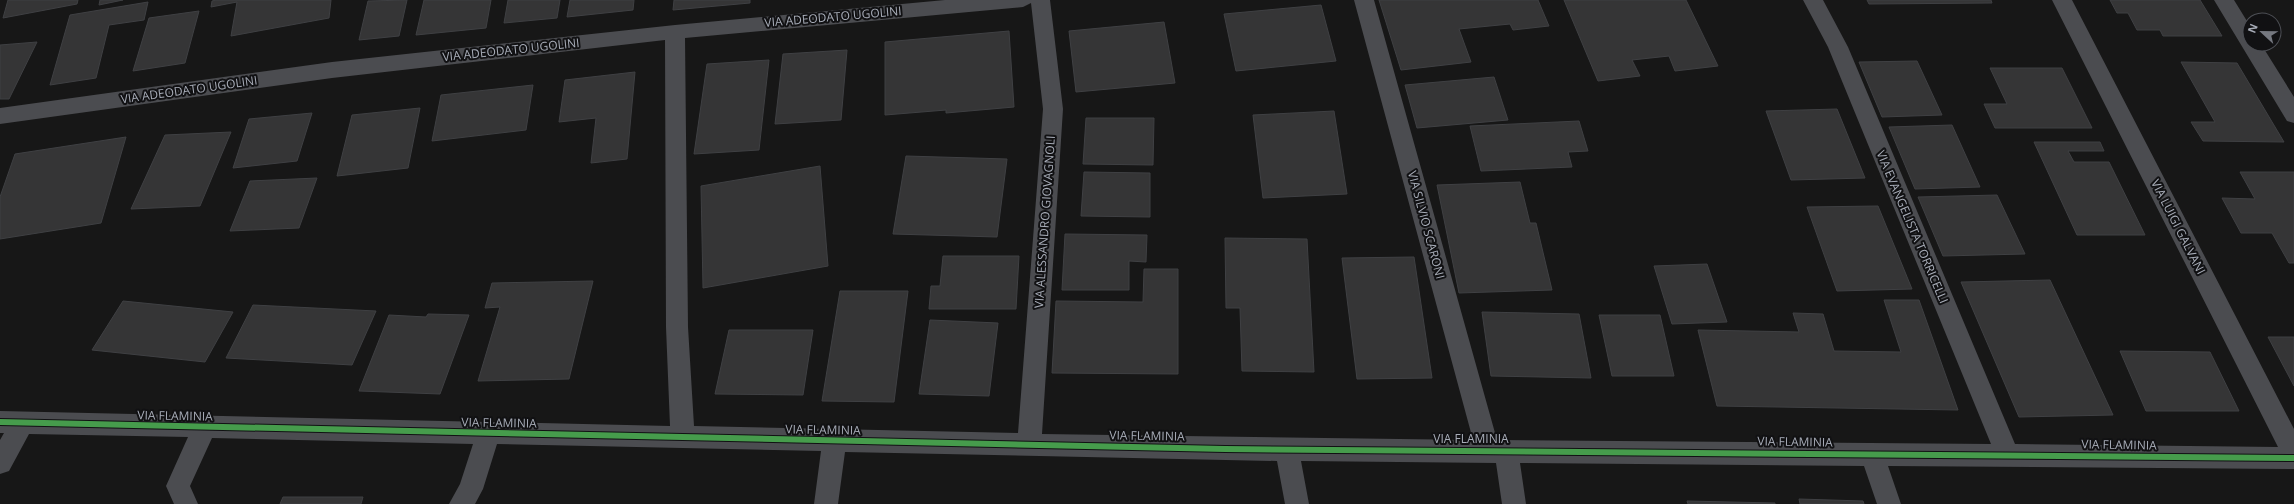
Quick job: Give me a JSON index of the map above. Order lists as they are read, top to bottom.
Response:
{
  "streets": {
    "street": [
      "VIA ADEODATO UGOLINI",
      "VIA ALESSANDRO GIOVAGNOLI",
      "VIA SILVIO SCARONI",
      "VIA EVANGELISTA TORRICELLI",
      "VIA LUIGI GALVANI",
      "VIA FLAMINIA"
    ]
  },
  "crossings": [
    ["VIA ALESSANDRO GIOVAGNOLI", "VIA FLAMINIA"],
    ["VIA SILVIO SCARONI", "VIA FLAMINIA"],
    ["VIA EVANGELISTA TORRICELLI", "VIA FLAMINIA"]
  ],
  "north": "left"
}
